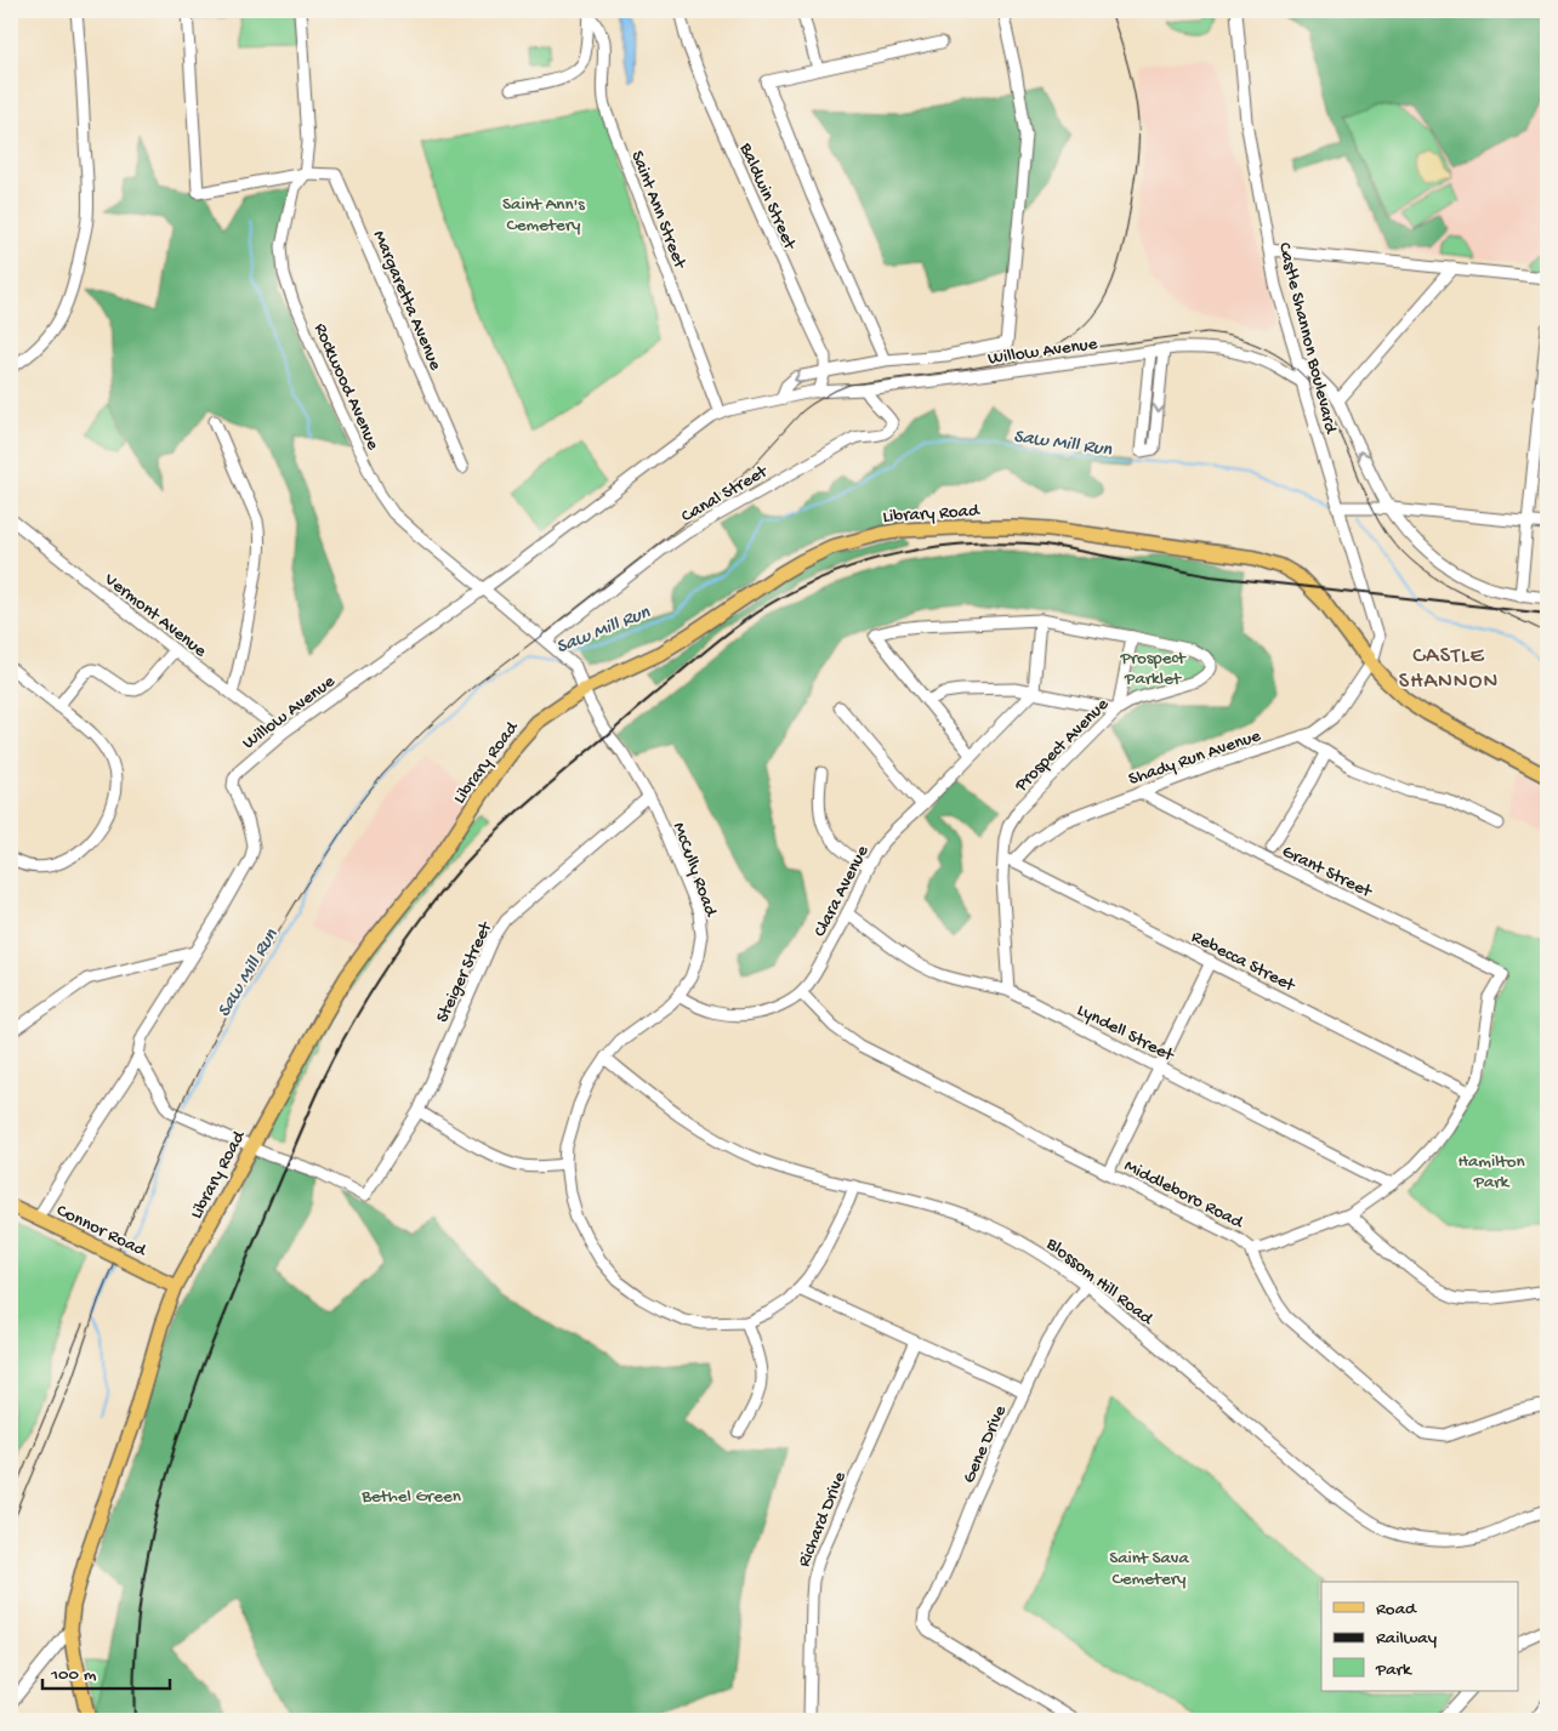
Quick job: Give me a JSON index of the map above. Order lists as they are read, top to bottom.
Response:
{
  "streets": {
    "main road": ["Library Road", "Connor Road"],
    "street": [
      "Baldwin Street",
      "Saint Ann Street",
      "Margaretta Avenue",
      "Castle Shannon Boulevard",
      "Willow Avenue",
      "Rockwood Avenue",
      "Canal Street",
      "Vermont Avenue",
      "Prospect Avenue",
      "Shady Run Avenue",
      "McCully Road",
      "Grant Street",
      "Clara Avenue",
      "Rebecca Street",
      "Steiger Street",
      "Lyndell Street",
      "Middleboro Road",
      "Blossom Hill Road",
      "Gene Drive",
      "Richard Drive"
    ]
  },
  "crossings": [
    ["Baldwin Street", "Willow Avenue"],
    ["Saint Ann Street", "Willow Avenue"],
    ["Margaretta Avenue", "Rockwood Avenue"],
    ["Castle Shannon Boulevard", "Willow Avenue"],
    ["Castle Shannon Boulevard", "Library Road"],
    ["Castle Shannon Boulevard", "Shady Run Avenue"],
    ["Willow Avenue", "Rockwood Avenue"],
    ["Willow Avenue", "Canal Street"],
    ["Willow Avenue", "Vermont Avenue"],
    ["Willow Avenue", "Connor Road"],
    ["Rockwood Avenue", "Canal Street"],
    ["Rockwood Avenue", "Library Road"],
    ["Rockwood Avenue", "McCully Road"],
    ["Library Road", "Shady Run Avenue"],
    ["Library Road", "McCully Road"],
    ["Library Road", "Steiger Street"],
    ["Library Road", "Connor Road"],
    ["Prospect Avenue", "Shady Run Avenue"],
    ["Prospect Avenue", "Rebecca Street"],
    ["Prospect Avenue", "Lyndell Street"],
    ["Shady Run Avenue", "Grant Street"],
    ["Shady Run Avenue", "Rebecca Street"],
    ["McCully Road", "Clara Avenue"],
    ["McCully Road", "Steiger Street"],
    ["McCully Road", "Blossom Hill Road"],
    ["Grant Street", "Rebecca Street"],
    ["Clara Avenue", "Lyndell Street"],
    ["Clara Avenue", "Middleboro Road"],
    ["Blossom Hill Road", "Gene Drive"]
  ],
  "districts": ["CASTLE SHANNON"],
  "water": ["Saw Mill Run"],
  "parks": [
    "Saint Ann's Cemetery",
    "Prospect Parklet",
    "Hamilton Park",
    "Bethel Green",
    "Saint Sava Cemetery"
  ],
  "legend": ["Road", "Railway", "Park"],
  "scale_bar": "100 m"
}
